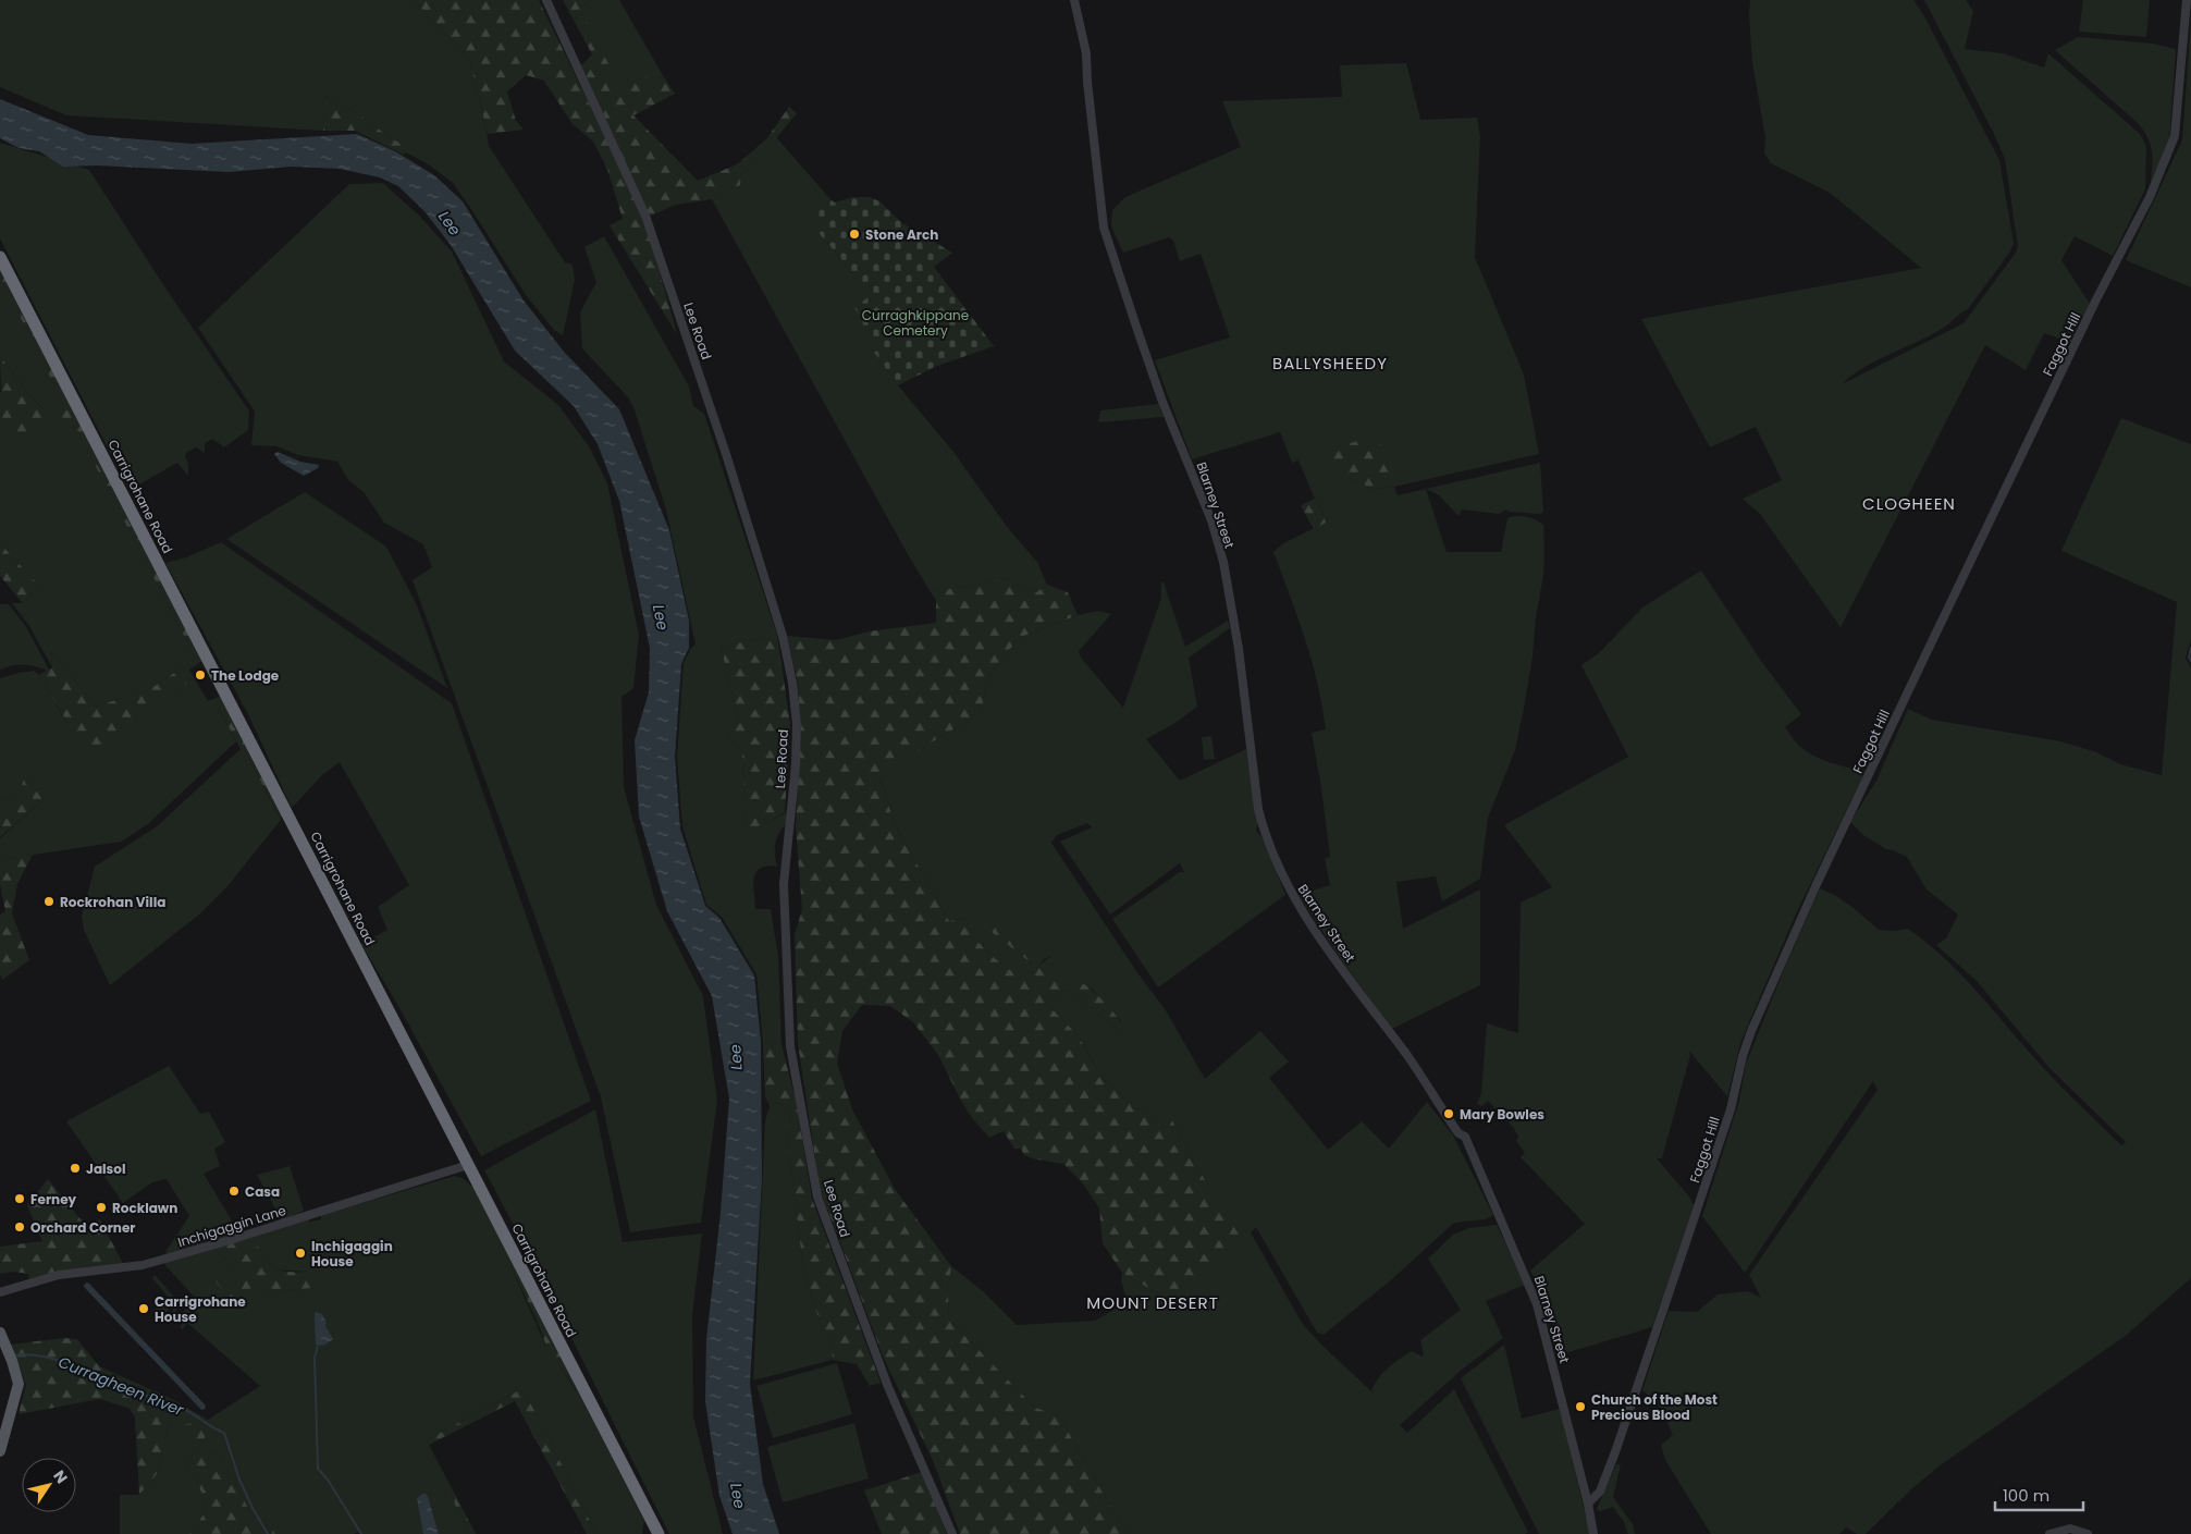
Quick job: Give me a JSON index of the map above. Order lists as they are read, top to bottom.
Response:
{
  "streets": {
    "highway": ["Carrigrohane Road"],
    "street": [
      "Lee Road",
      "Faggot Hill",
      "Blarney Street",
      "Inchigaggin Lane"
    ]
  },
  "crossings": [
    ["Faggot Hill", "Blarney Street"],
    ["Carrigrohane Road", "Inchigaggin Lane"]
  ],
  "districts": ["BALLYSHEEDY", "CLOGHEEN", "MOUNT DESERT"],
  "water": ["Lee", "Curragheen River"],
  "parks": ["Curraghkippane Cemetery"],
  "places": [
    "Stone Arch",
    "The Lodge",
    "Rockrohan Villa",
    "Mary Bowles",
    "Jalsol",
    "Casa",
    "Ferney",
    "Rocklawn",
    "Orchard Corner",
    "Inchigaggin House",
    "Carrigrohane House",
    "Church of the Most Precious Blood"
  ],
  "scale_bar": "100 m",
  "north": "top right"
}
